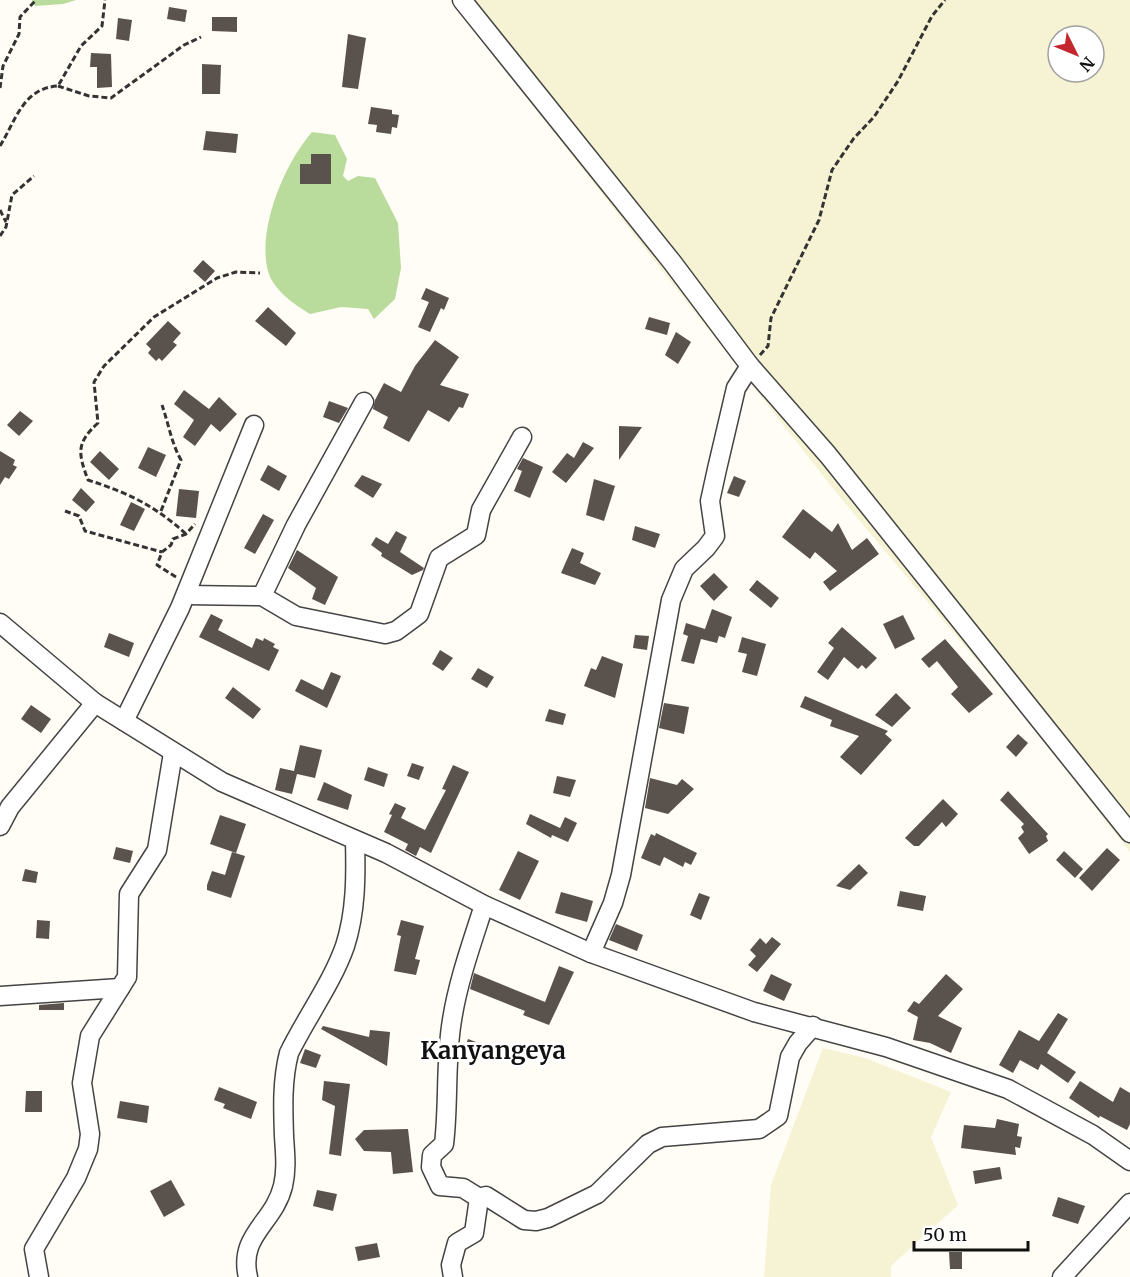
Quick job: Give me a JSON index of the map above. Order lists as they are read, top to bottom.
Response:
{
  "districts": ["Kanyangeya"],
  "scale_bar": "50 m",
  "north": "bottom right"
}
